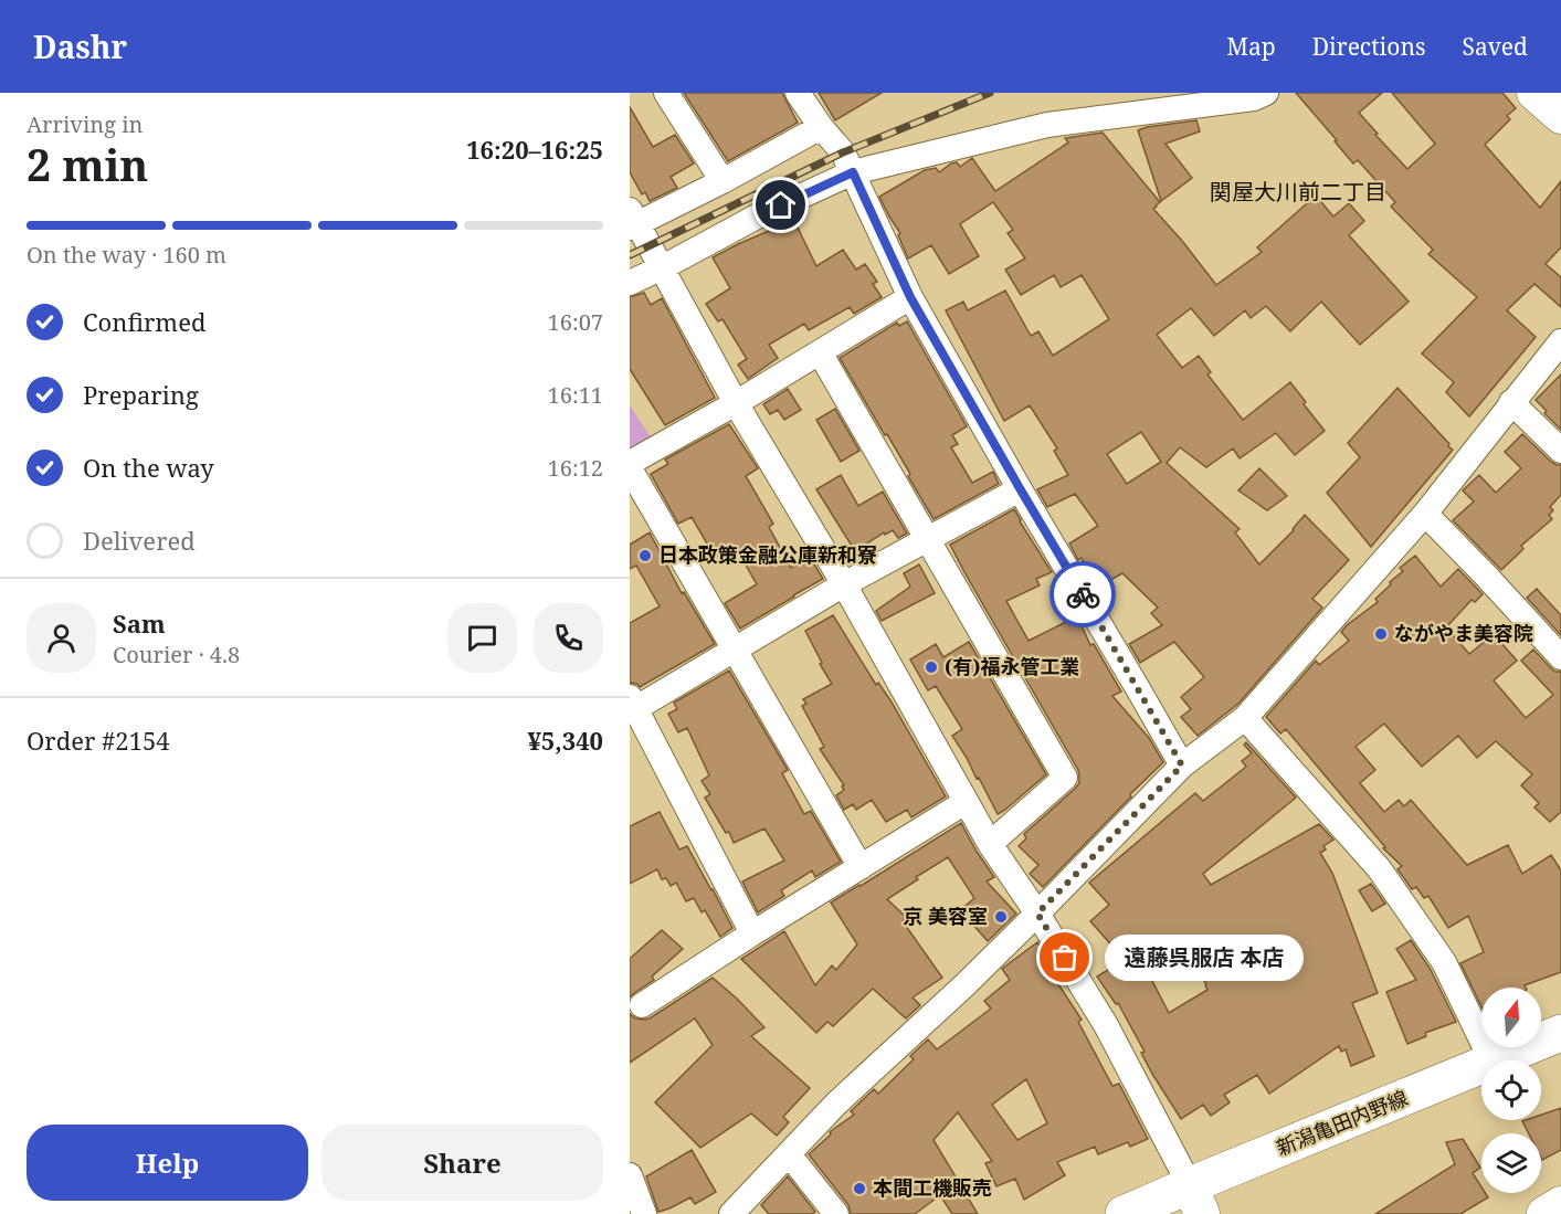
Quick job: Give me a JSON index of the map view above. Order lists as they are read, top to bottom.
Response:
{
  "streets": {
    "main road": ["新潟亀田内野線"]
  },
  "districts": ["関屋大川前二丁目"],
  "places": [
    "日本政策金融公庫新和寮",
    "ながやま美容院",
    "(有)福永管工業",
    "京 美容室",
    "遠藤呉服店 本店",
    "本間工機販売"
  ],
  "north": "top",
  "page": {
    "header": "Dashr",
    "nav": ["Map", "Directions", "Saved"],
    "heading": ["2 min", "Arriving in", "16:20–16:25"],
    "panel": [
      "Sam",
      "Courier · 4.8",
      "Order #2154",
      "¥5,340"
    ],
    "bar": "On the way · 160 m",
    "list": [
      ["Confirmed", "16:07"],
      ["Preparing", "16:11"],
      ["On the way", "16:12"],
      "Delivered"
    ],
    "bubble": "遠藤呉服店 本店",
    "buttons": ["Help", "Share"]
  }
}
